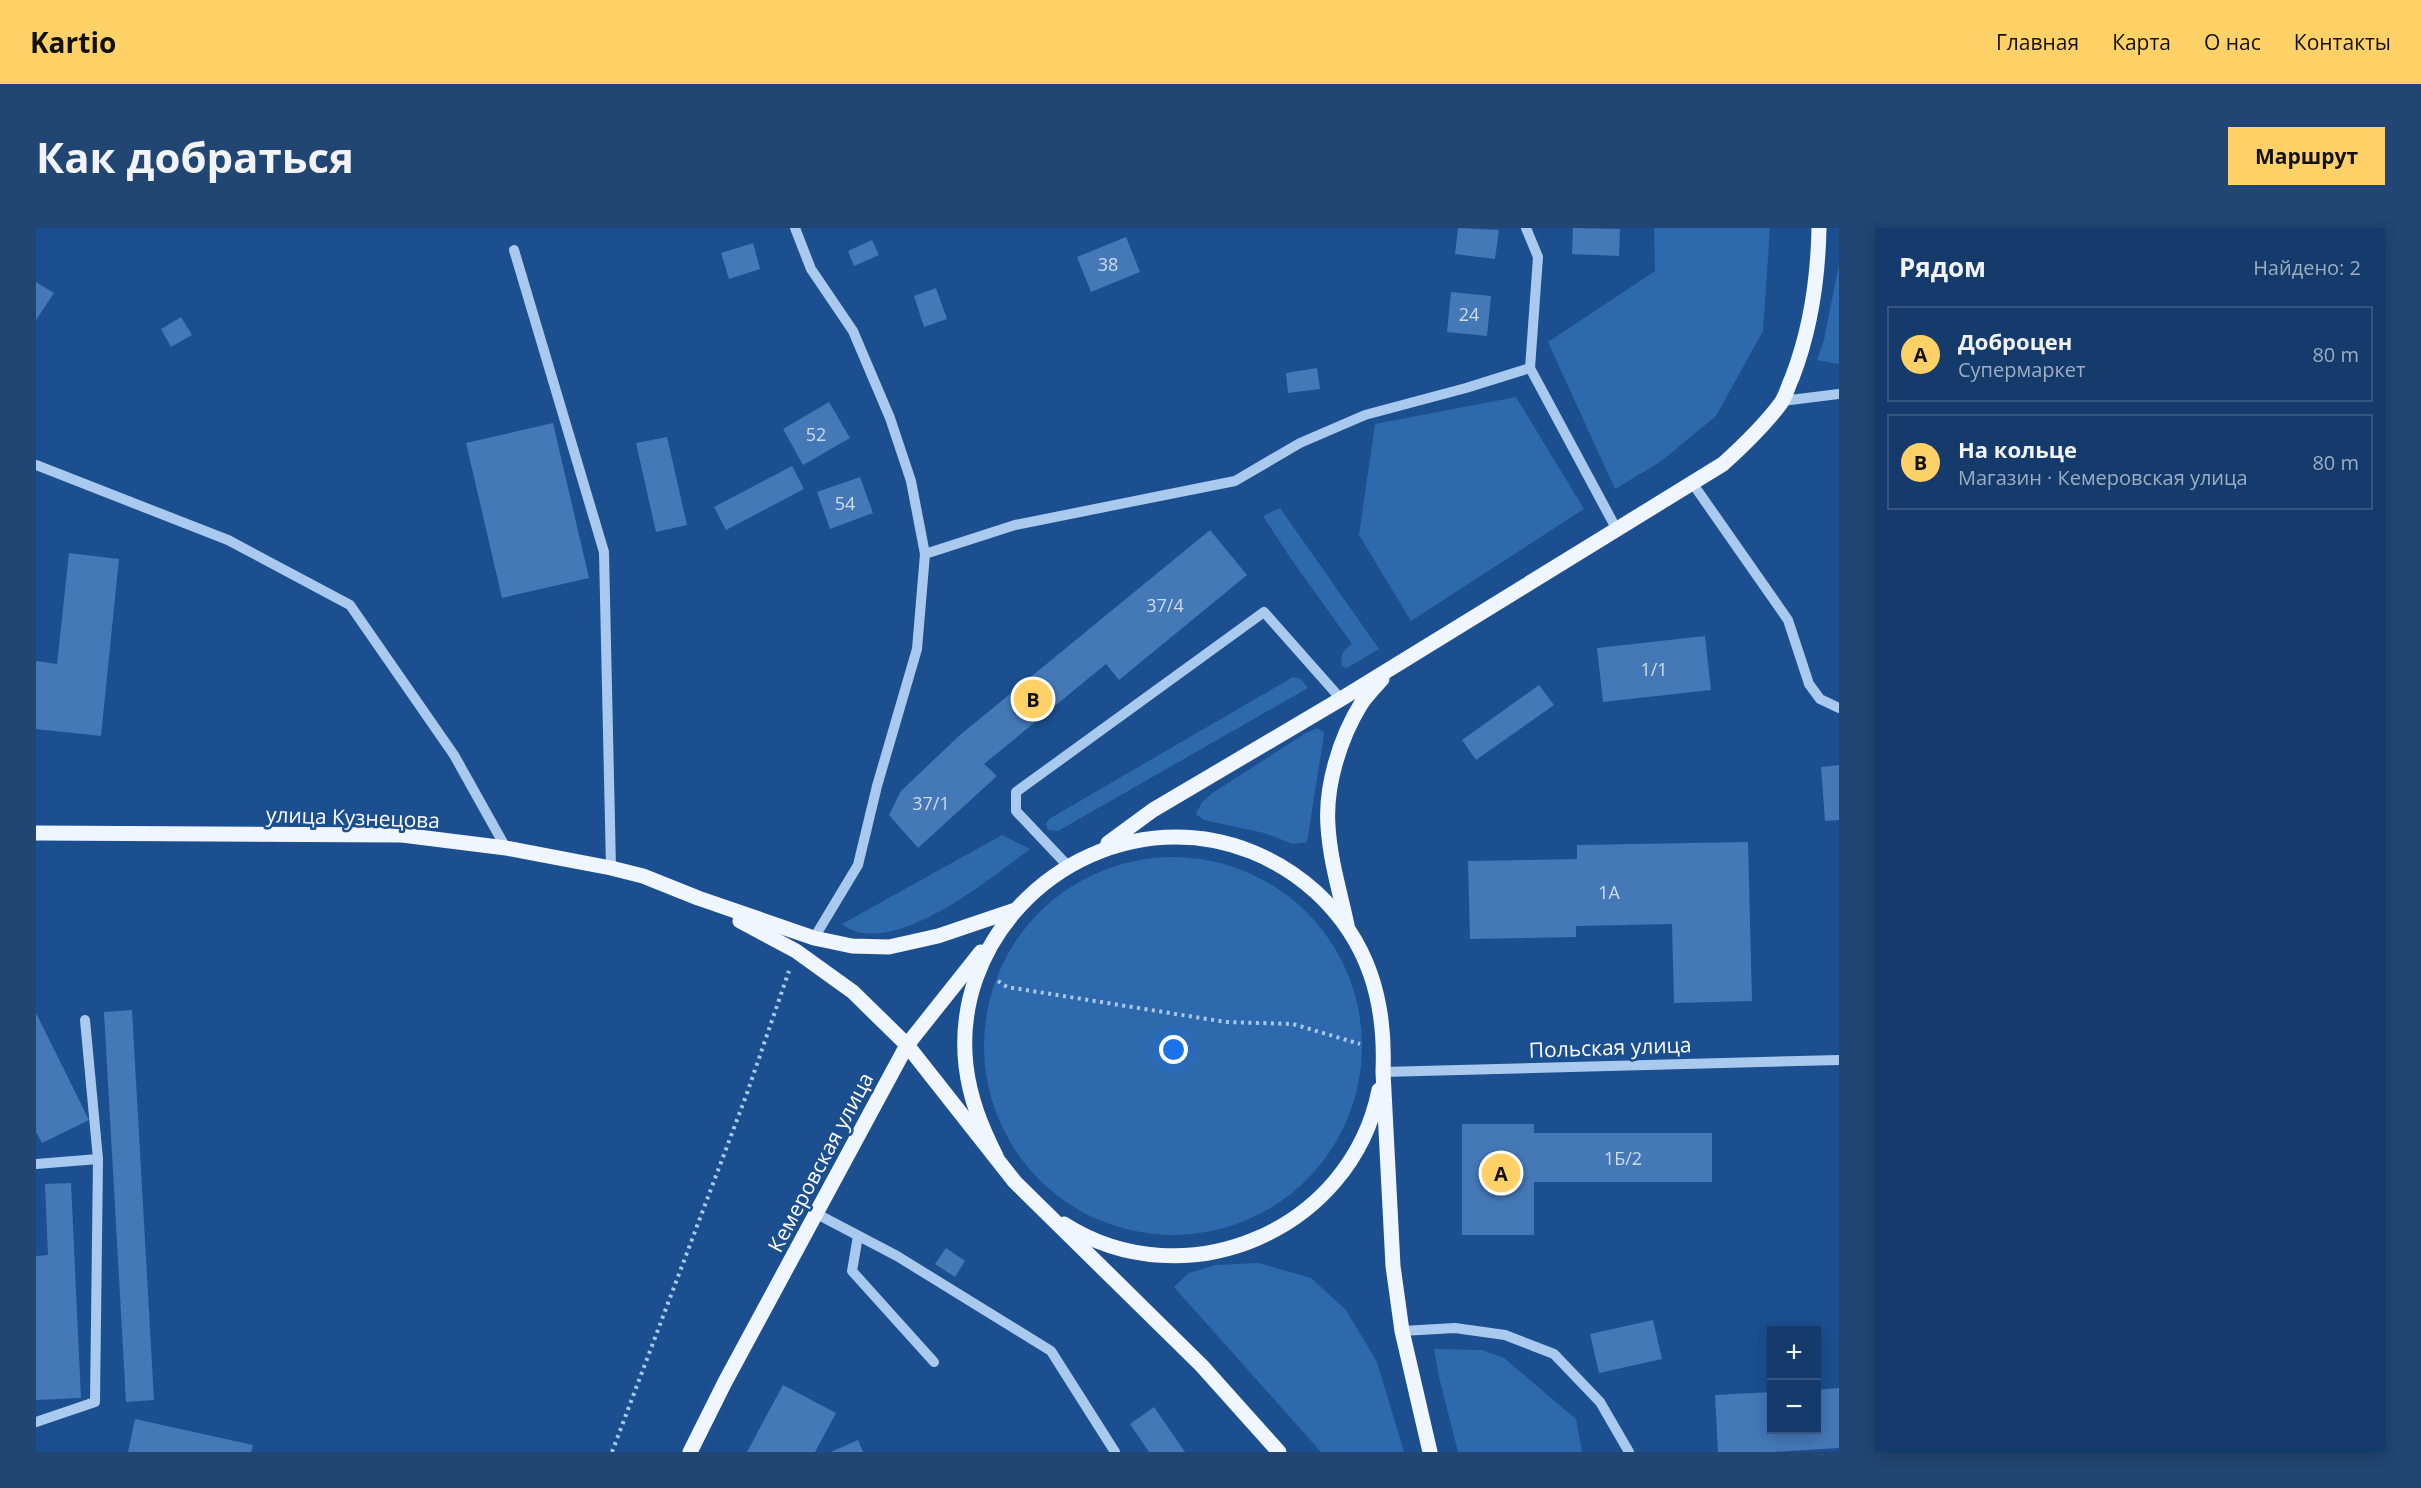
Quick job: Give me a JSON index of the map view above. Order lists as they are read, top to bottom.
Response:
{
  "streets": {
    "main road": ["улица Кузнецова", "Кемеровская улица"],
    "street": ["Польская улица"]
  },
  "house_numbers": [
    "38",
    "24",
    "52",
    "54",
    "37/4",
    "1/1",
    "37/1",
    "1А",
    "1Б/2"
  ],
  "page": {
    "header": "Kartio",
    "nav": [
      "Главная",
      "Карта",
      "О нас",
      "Контакты"
    ],
    "buttons": "Маршрут",
    "title": "Как добраться",
    "heading": ["Рядом", "Найдено: 2"],
    "list": [
      {
        "mark": "A",
        "name": "Доброцен",
        "note": "Супермаркет",
        "value": "80 m"
      },
      {
        "mark": "B",
        "name": "На кольце",
        "note": "Магазин · Кемеровская улица",
        "value": "80 m"
      }
    ],
    "pins": ["B", "A"],
    "map_buttons": ["+", "−"]
  }
}
